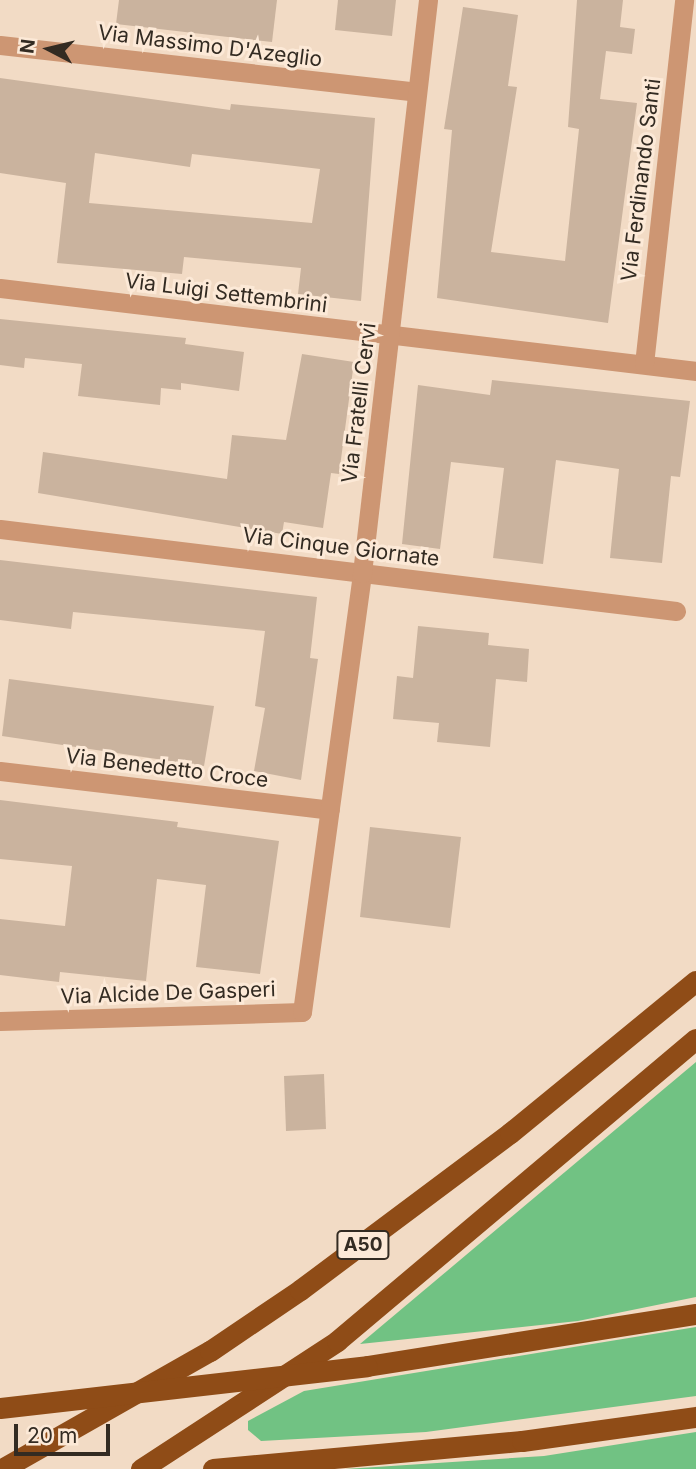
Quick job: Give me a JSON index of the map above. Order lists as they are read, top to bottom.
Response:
{
  "streets": {
    "highway": ["A50"],
    "street": [
      "Via Massimo D'Azeglio",
      "Via Ferdinando Santi",
      "Via Luigi Settembrini",
      "Via Fratelli Cervi",
      "Via Cinque Giornate",
      "Via Benedetto Croce",
      "Via Alcide De Gasperi"
    ]
  },
  "crossings": [
    ["Via Massimo D'Azeglio", "Via Fratelli Cervi"],
    ["Via Ferdinando Santi", "Via Luigi Settembrini"],
    ["Via Luigi Settembrini", "Via Fratelli Cervi"],
    ["Via Fratelli Cervi", "Via Cinque Giornate"],
    ["Via Fratelli Cervi", "Via Benedetto Croce"],
    ["Via Fratelli Cervi", "Via Alcide De Gasperi"],
    ["Via Benedetto Croce", "Via Alcide De Gasperi"]
  ],
  "scale_bar": "20 m",
  "north": "left"
}
